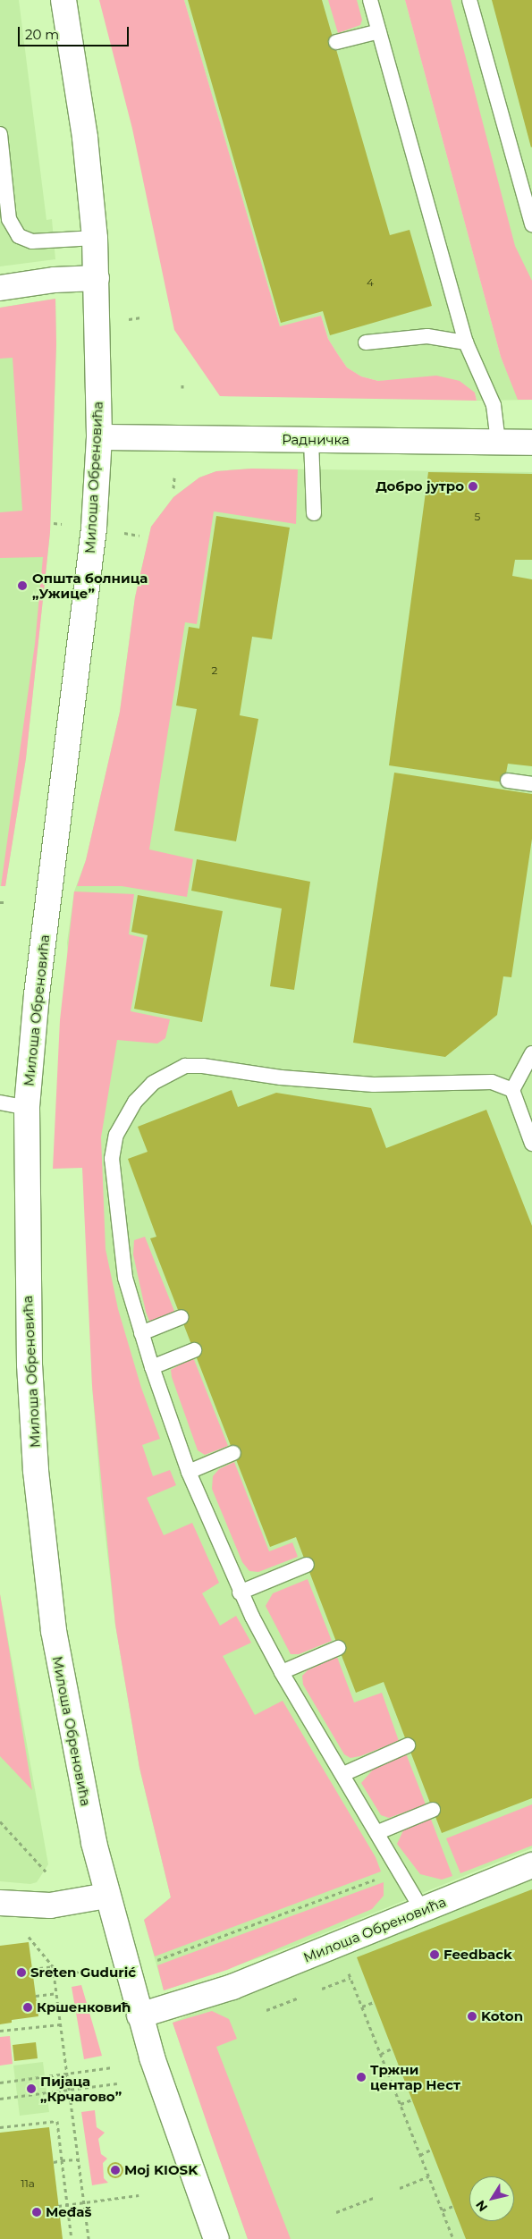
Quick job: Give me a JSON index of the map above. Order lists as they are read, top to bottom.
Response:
{
  "streets": {
    "street": ["Радничка", "Милоша Обреновића"]
  },
  "crossings": [
    ["Радничка", "Милоша Обреновића"]
  ],
  "places": [
    "Добро јутро",
    "Општа болница „Ужице”",
    "Feedback",
    "Sreten Gudurić",
    "Кршенковић",
    "Koton",
    "Тржни центар Нест",
    "Пијаца „Крчагово”",
    "Moj KIOSK",
    "Međaš"
  ],
  "house_numbers": [
    "4",
    "5",
    "2",
    "11a"
  ],
  "scale_bar": "20 m",
  "north": "bottom left"
}
